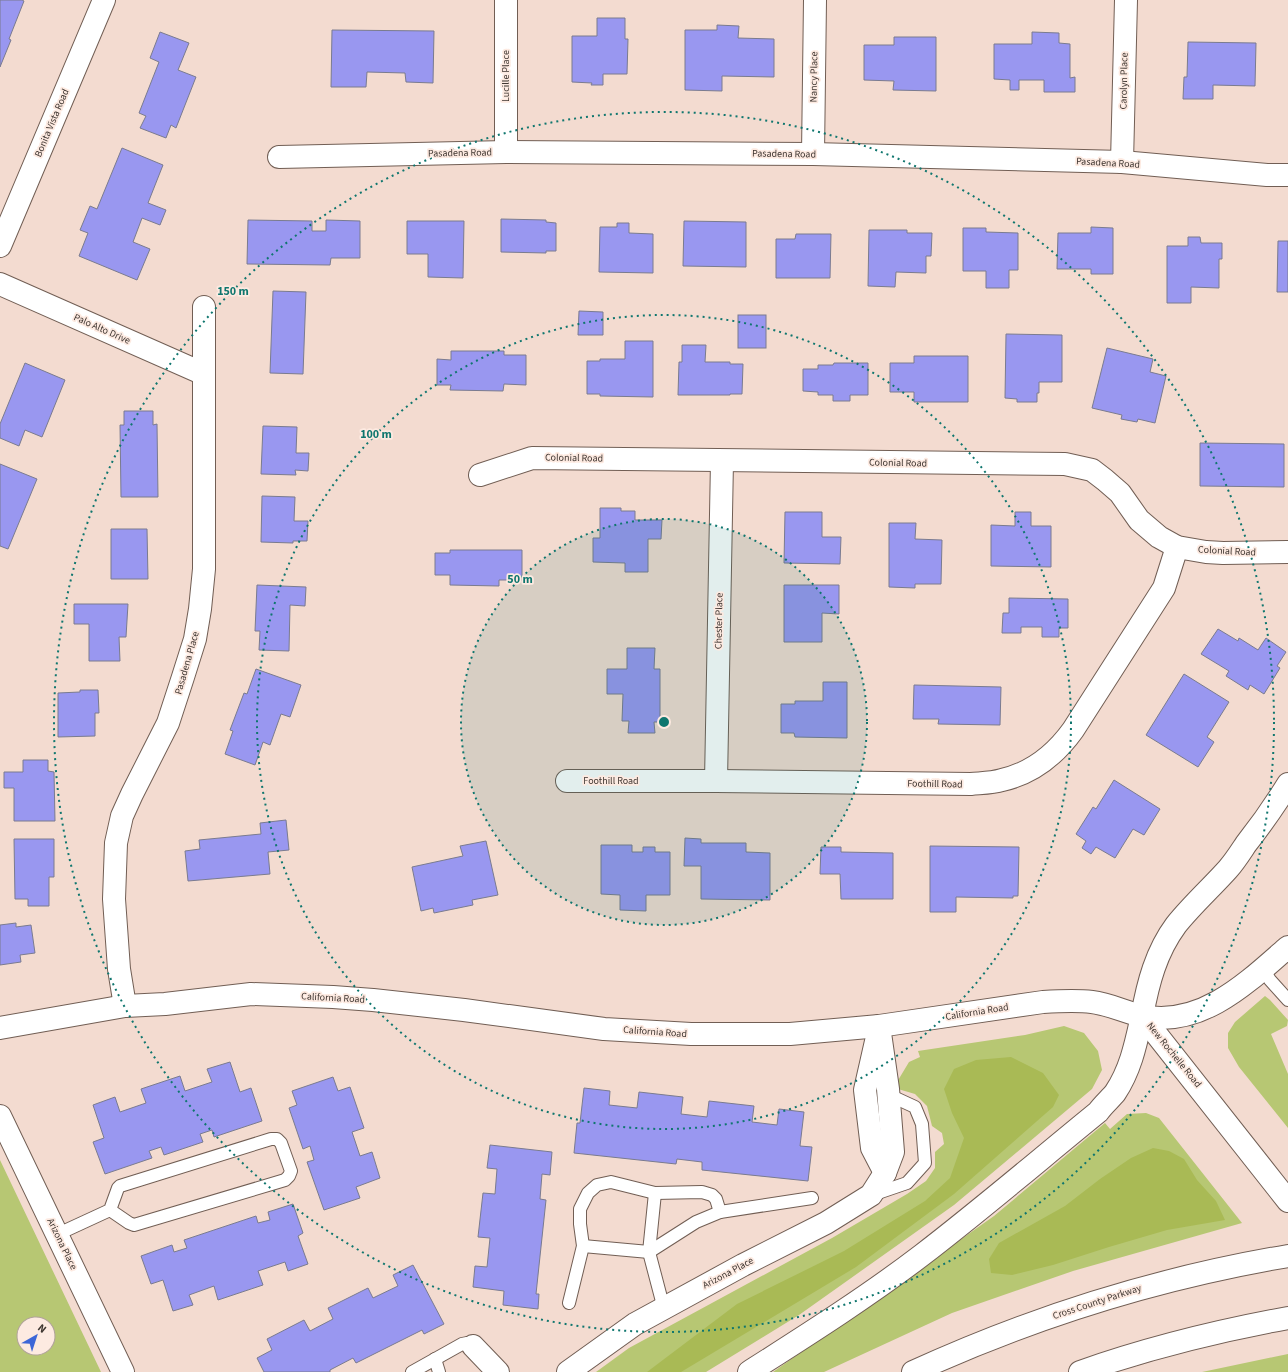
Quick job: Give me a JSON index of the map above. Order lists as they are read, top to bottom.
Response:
{
  "streets": {
    "main road": [
      "Lucille Place",
      "Nancy Place",
      "Carolyn Place",
      "Bonita Vista Road",
      "Pasadena Road",
      "Palo Alto Drive",
      "Colonial Road",
      "Chester Place",
      "Pasadena Place",
      "Foothill Road",
      "California Road",
      "New Rochelle Road",
      "Arizona Place",
      "Cross County Parkway"
    ]
  },
  "crossings": [
    ["Lucille Place", "Pasadena Road"],
    ["Nancy Place", "Pasadena Road"],
    ["Carolyn Place", "Pasadena Road"],
    ["Palo Alto Drive", "Pasadena Place"],
    ["Colonial Road", "Chester Place"],
    ["Colonial Road", "Foothill Road"],
    ["Chester Place", "Foothill Road"],
    ["Pasadena Place", "California Road"],
    ["California Road", "New Rochelle Road"],
    ["California Road", "Arizona Place"]
  ],
  "north": "top right",
  "rings": ["150 m", "100 m", "50 m"]
}
